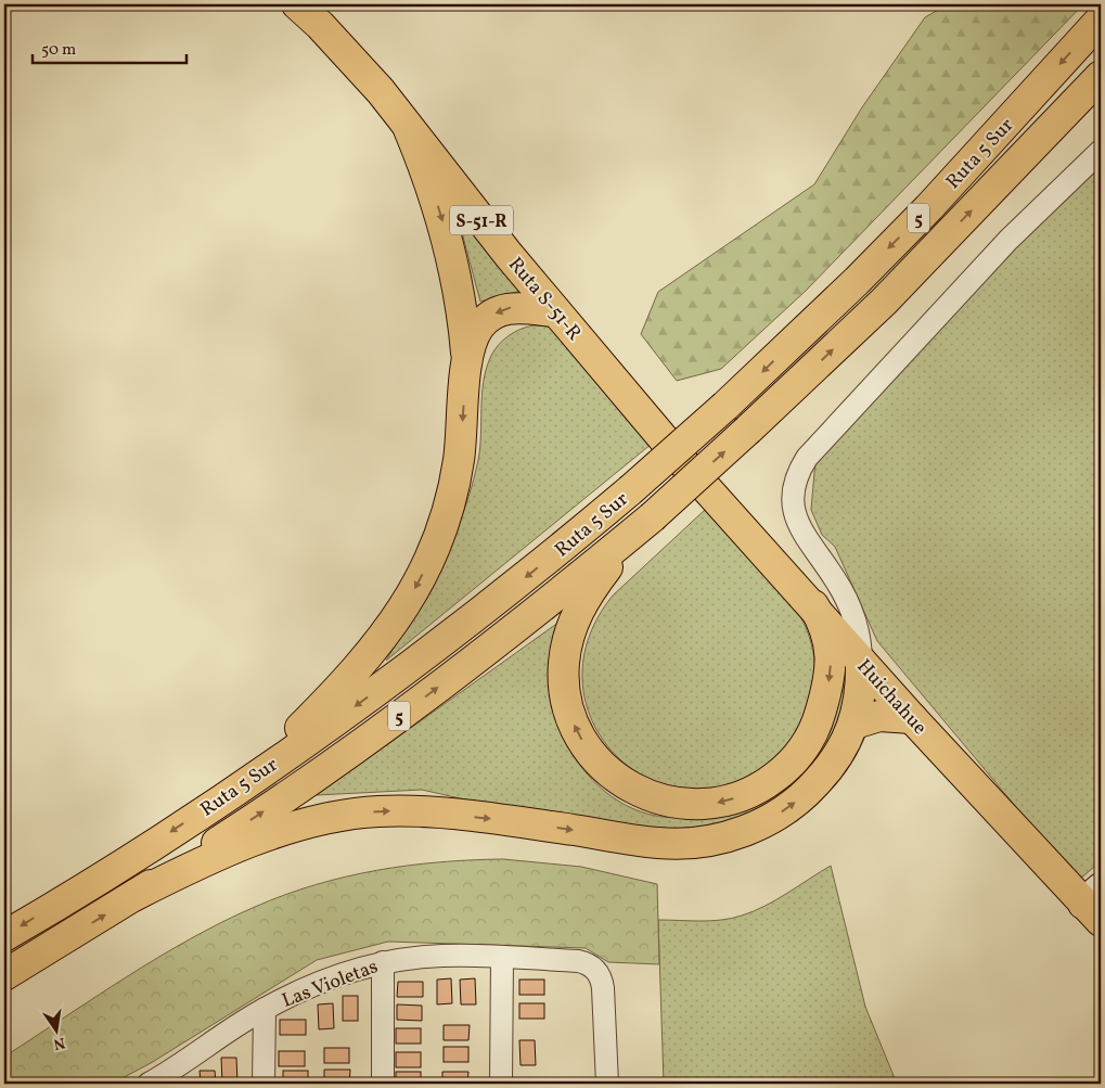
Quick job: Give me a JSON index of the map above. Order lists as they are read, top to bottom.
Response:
{
  "streets": {
    "main road": [
      "Ruta 5 Sur",
      "5",
      "S-51-R",
      "Ruta S-51-R",
      "Huichahue"
    ],
    "street": ["Las Violetas"]
  },
  "crossings": [
    ["Ruta S-51-R", "Huichahue"]
  ],
  "scale_bar": "50 m",
  "north": "bottom"
}
